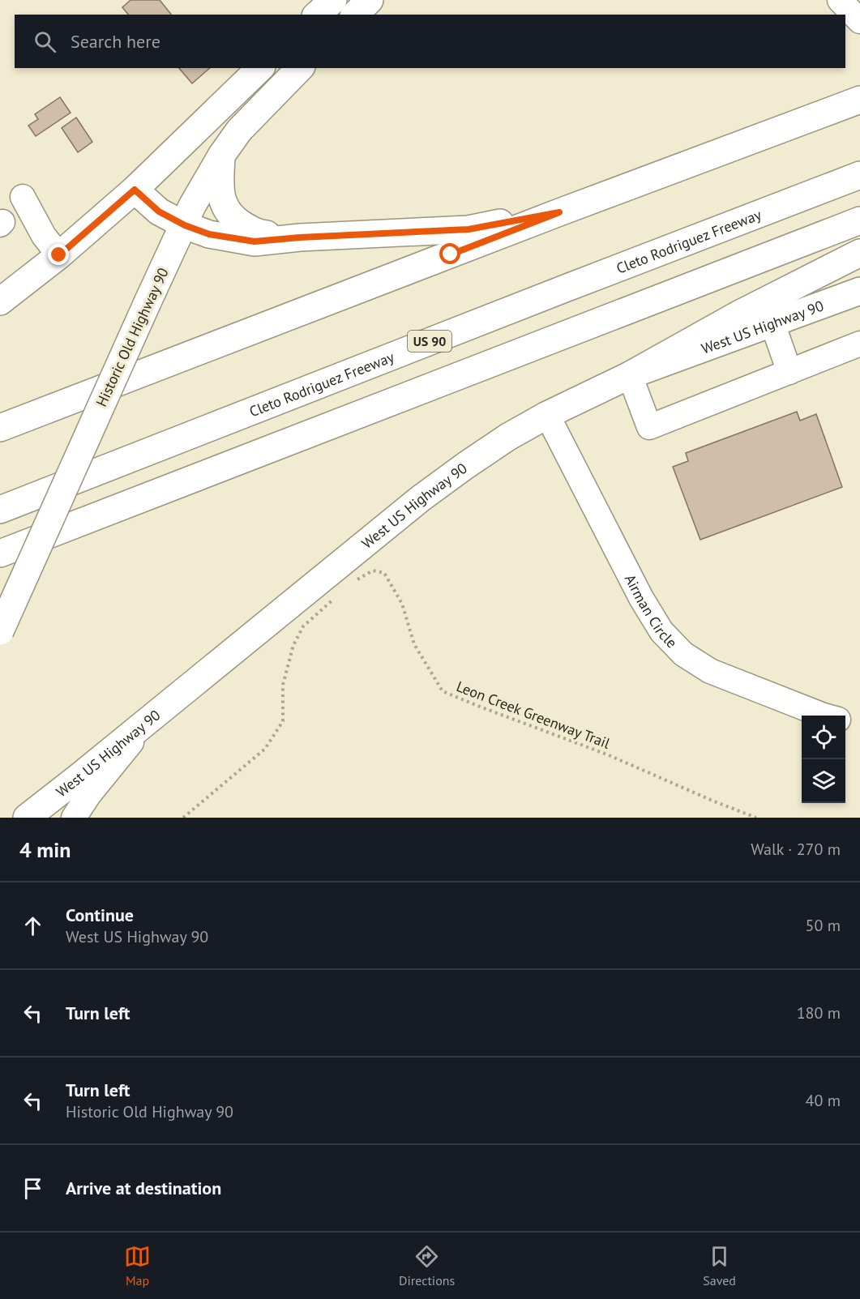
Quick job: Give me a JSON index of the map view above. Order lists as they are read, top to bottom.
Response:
{
  "streets": {
    "main road": [
      "Cleto Rodriguez Freeway",
      "West US Highway 90",
      "Historic Old Highway 90",
      "US 90"
    ],
    "street": ["Airman Circle"],
    "path": ["Leon Creek Greenway Trail"]
  },
  "crossings": [
    ["West US Highway 90", "Airman Circle"]
  ],
  "page": {
    "search": "Search here",
    "heading": ["4 min", "Walk · 270 m"],
    "list": [
      ["Continue", "West US Highway 90", "50 m"],
      ["Turn left", "180 m"],
      ["Turn left", "Historic Old Highway 90", "40 m"],
      "Arrive at destination"
    ],
    "nav": ["Map", "Directions", "Saved"]
  }
}
